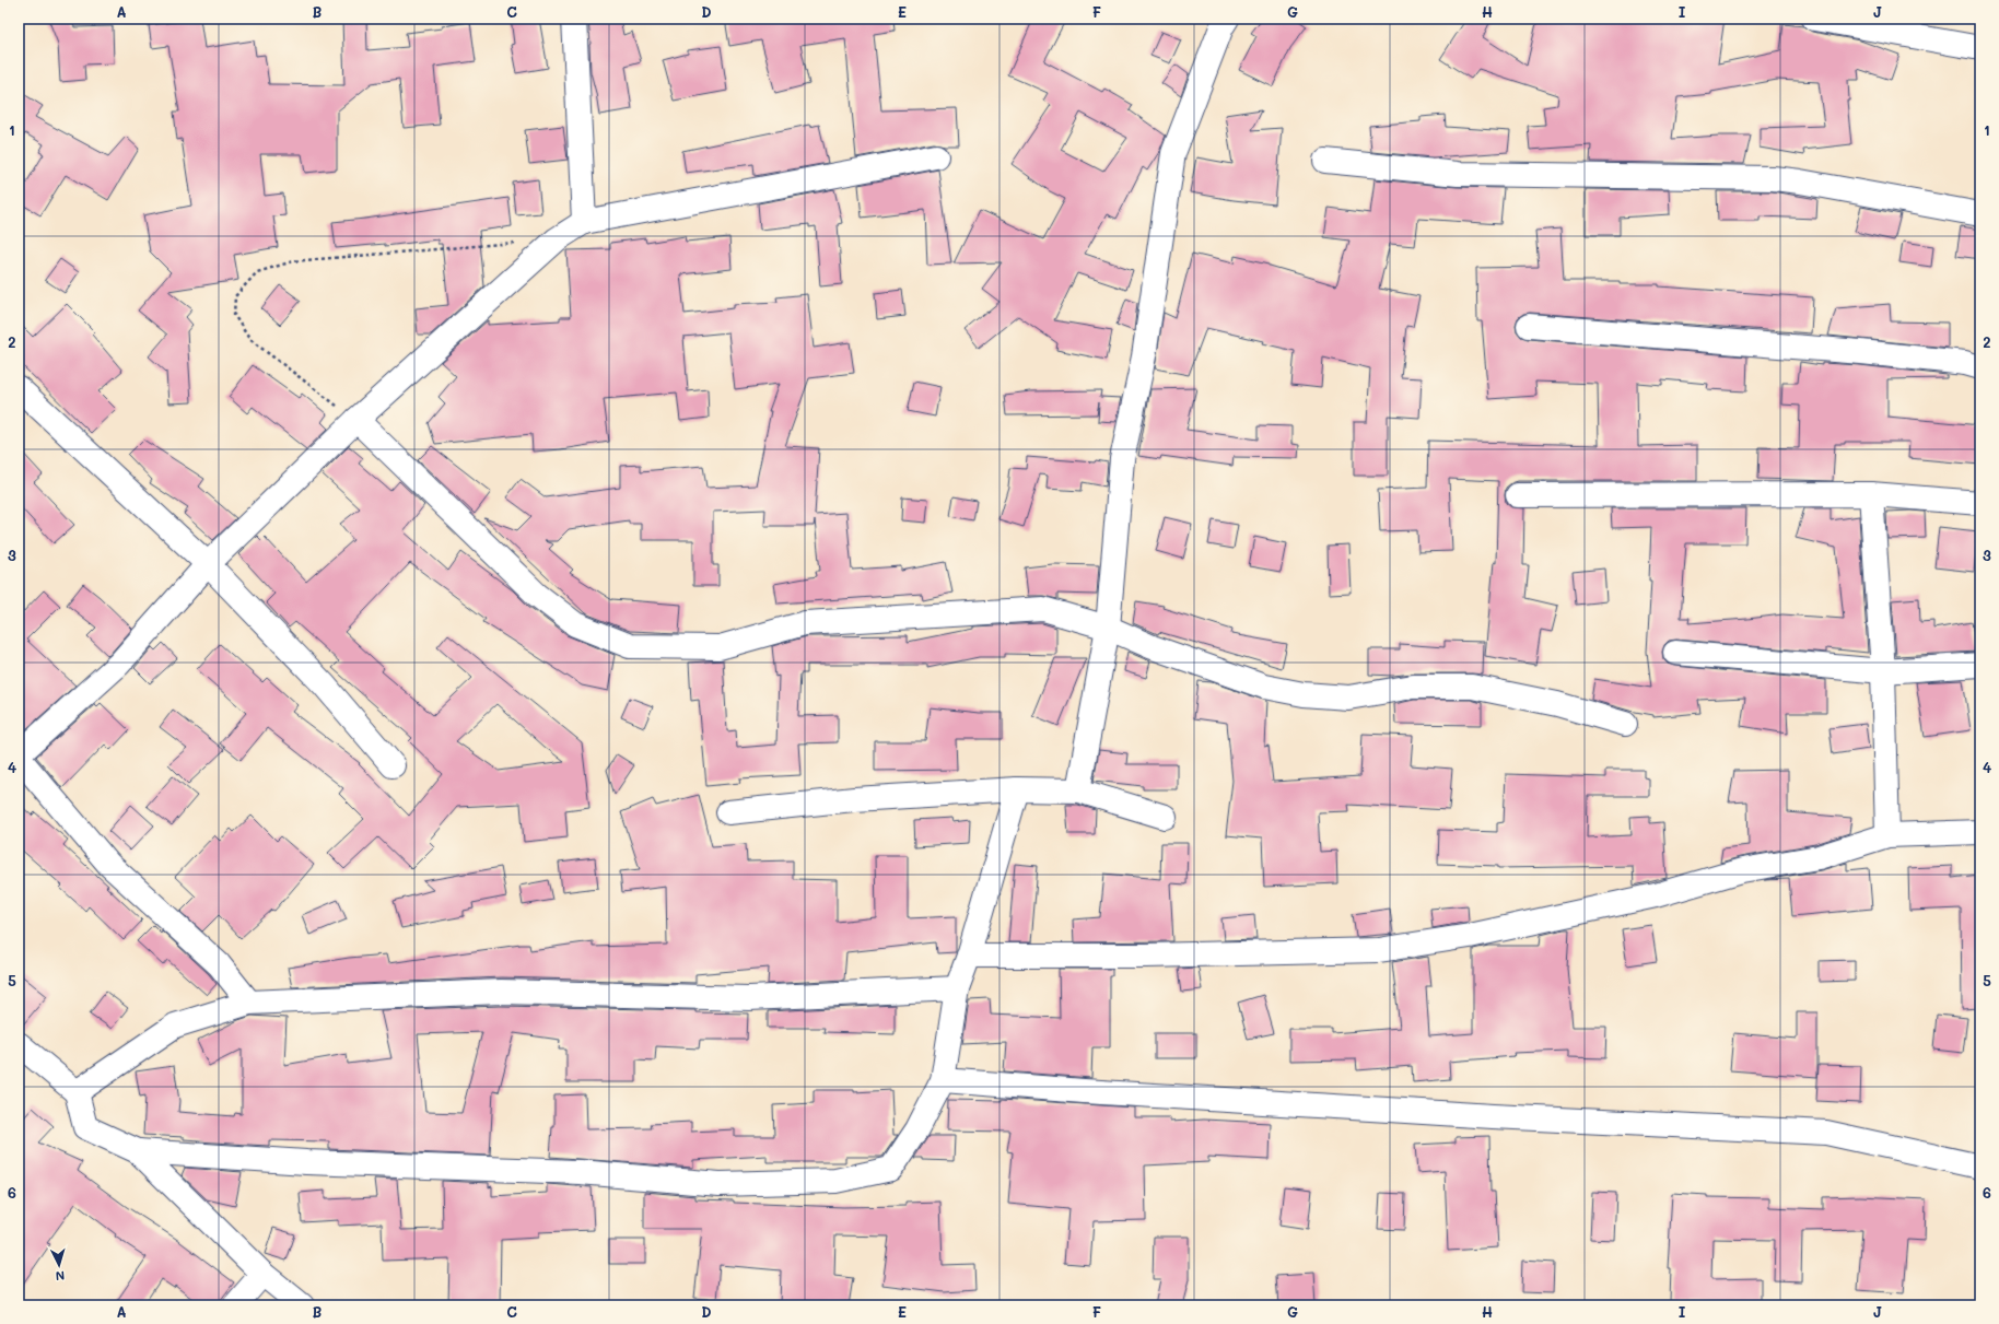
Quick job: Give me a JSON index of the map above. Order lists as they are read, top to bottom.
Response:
{
  "north": "bottom",
  "grid": {
    "columns": [
      "A",
      "B",
      "C",
      "D",
      "E",
      "F",
      "G",
      "H",
      "I",
      "J"
    ],
    "rows": [
      "1",
      "2",
      "3",
      "4",
      "5",
      "6"
    ]
  }
}
